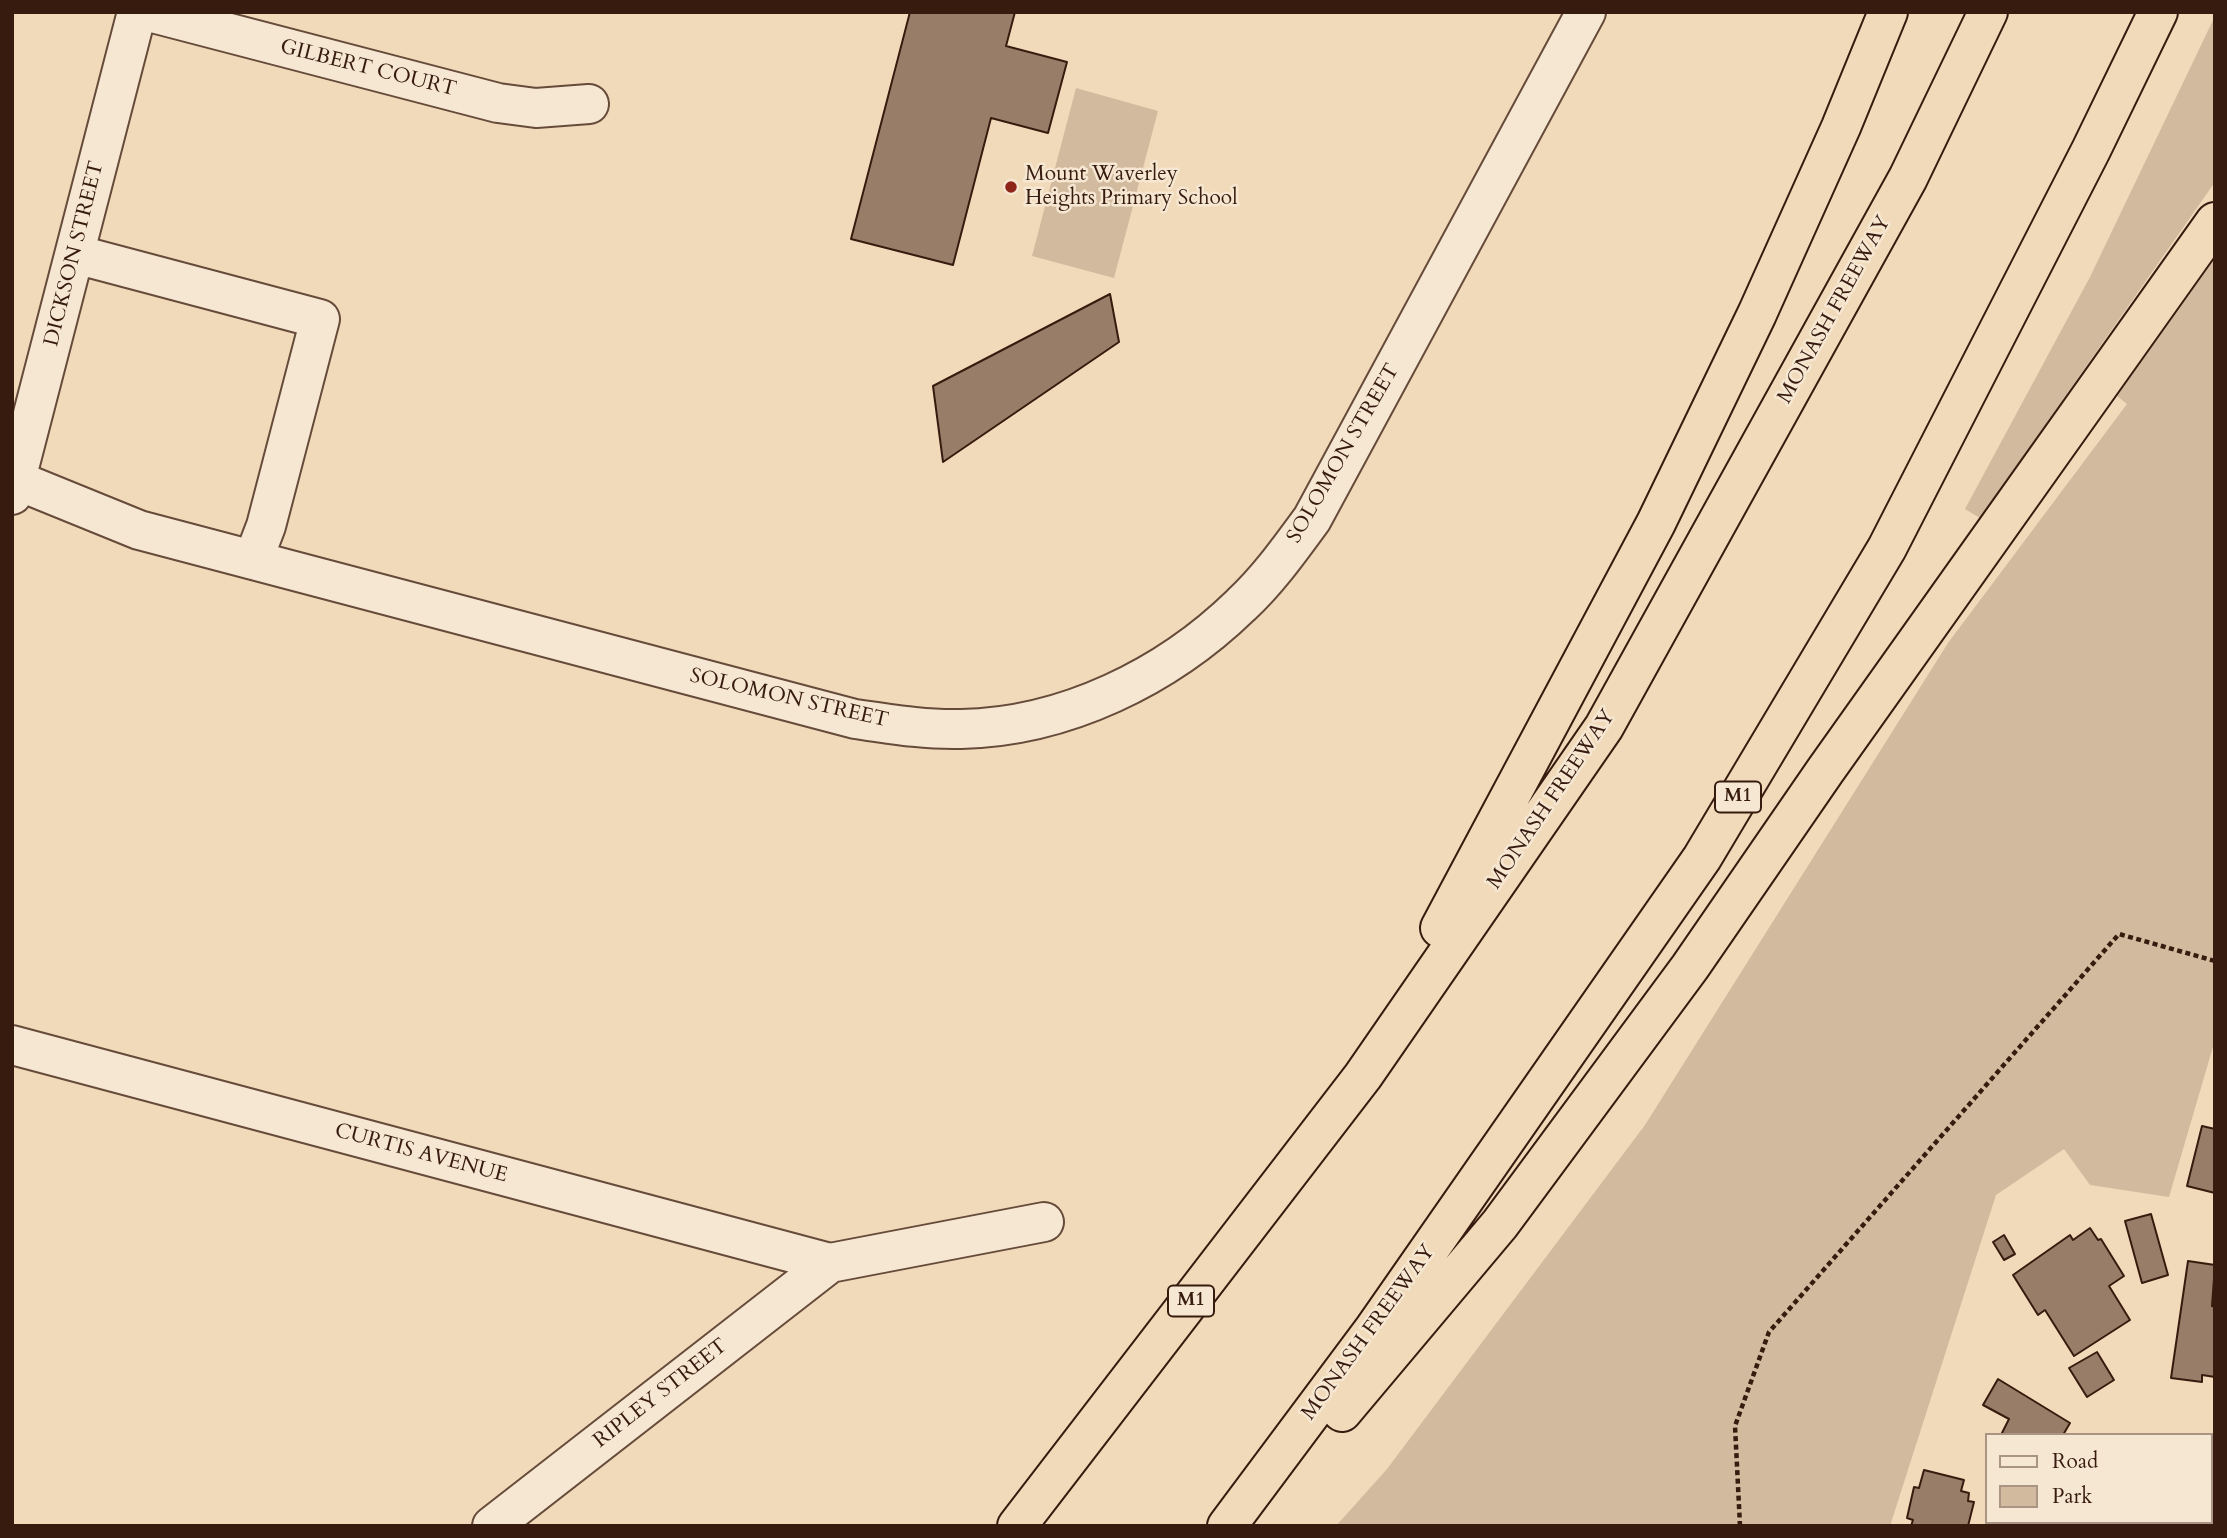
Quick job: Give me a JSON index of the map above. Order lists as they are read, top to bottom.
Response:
{
  "streets": {
    "highway": ["MONASH FREEWAY", "M1"],
    "street": [
      "GILBERT COURT",
      "DICKSON STREET",
      "SOLOMON STREET",
      "CURTIS AVENUE",
      "RIPLEY STREET"
    ]
  },
  "crossings": [
    ["DICKSON STREET", "SOLOMON STREET"],
    ["CURTIS AVENUE", "RIPLEY STREET"]
  ],
  "places": ["Mount Waverley Heights Primary School"],
  "legend": ["Road", "Park"]
}
